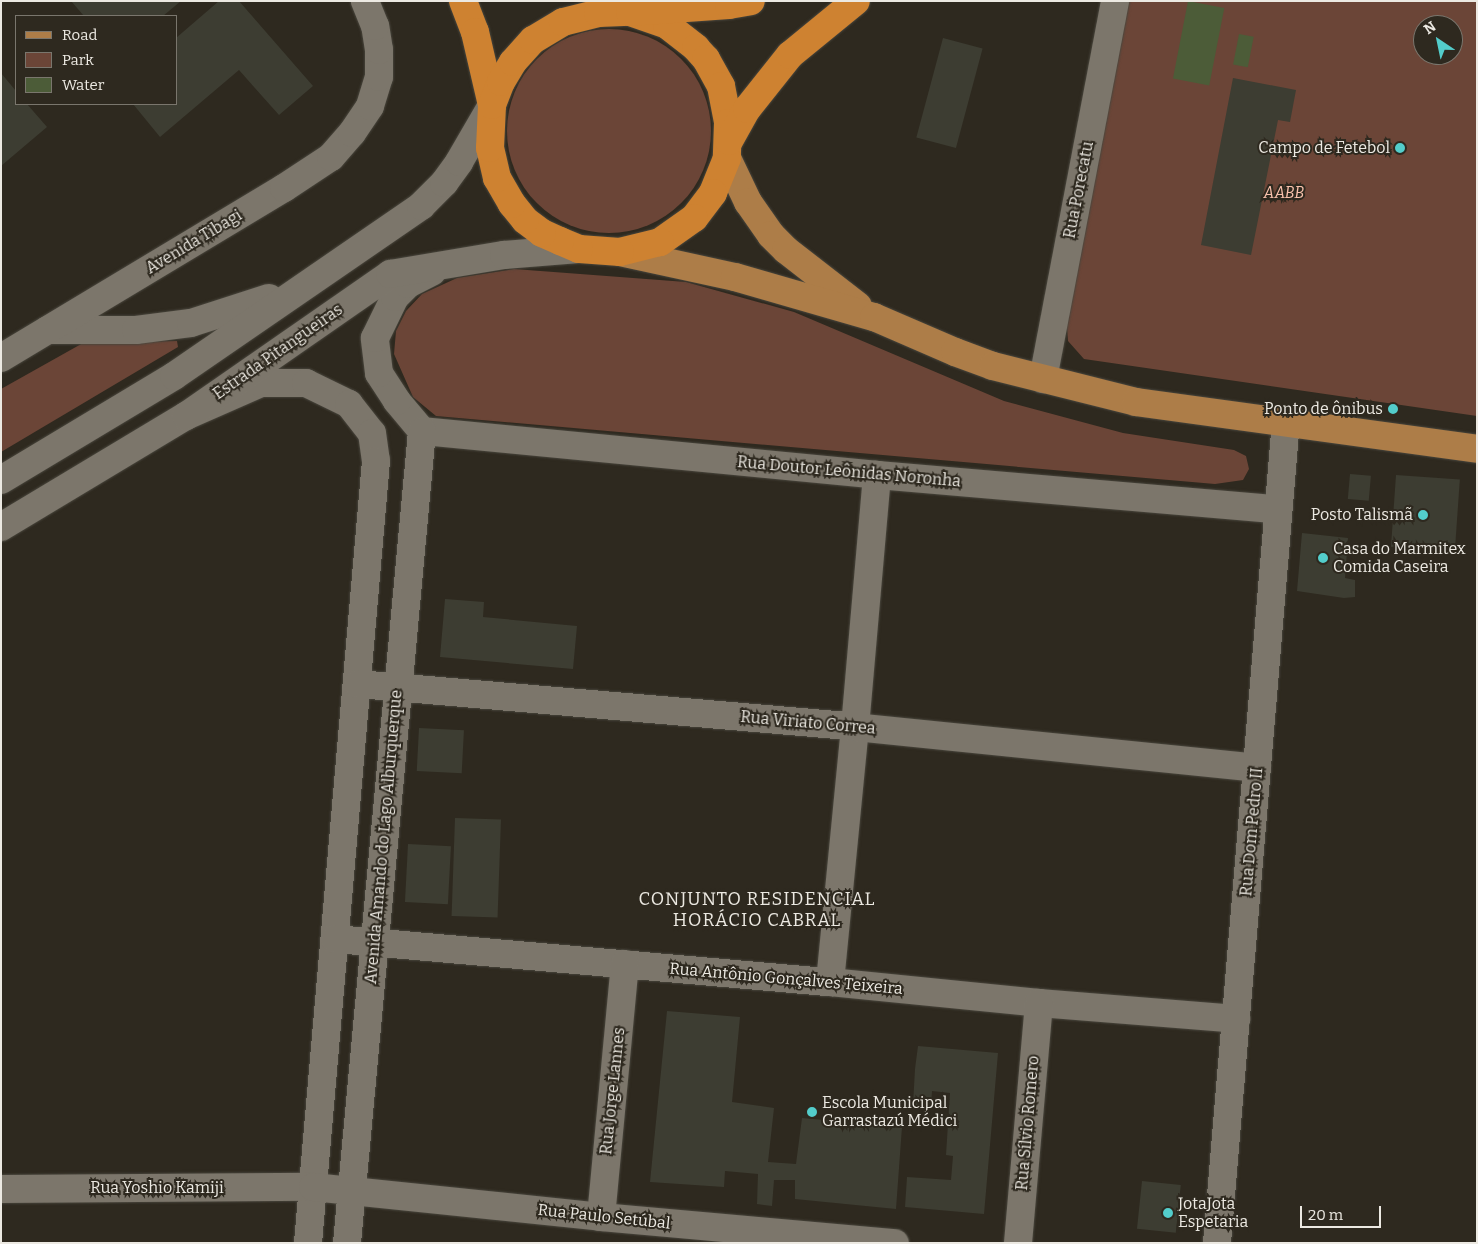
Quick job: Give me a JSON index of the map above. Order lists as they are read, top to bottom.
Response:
{
  "streets": {
    "street": [
      "Rua Porecatu",
      "Avenida Tibagi",
      "Estrada Pitangueiras",
      "Rua Doutor Leônidas Noronha",
      "Rua Viriato Correa",
      "Rua Dom Pedro II",
      "Avenida Amando do Lago Alburquerque",
      "Rua Antônio Gonçalves Teixeira",
      "Rua Jorge Lannes",
      "Rua Sílvio Romero",
      "Rua Yoshio Kamiji",
      "Rua Paulo Setúbal"
    ]
  },
  "crossings": [
    ["Rua Doutor Leônidas Noronha", "Rua Dom Pedro II"],
    ["Rua Doutor Leônidas Noronha", "Avenida Amando do Lago Alburquerque"],
    ["Rua Viriato Correa", "Rua Dom Pedro II"],
    ["Rua Viriato Correa", "Avenida Amando do Lago Alburquerque"],
    ["Rua Dom Pedro II", "Rua Antônio Gonçalves Teixeira"],
    ["Avenida Amando do Lago Alburquerque", "Rua Antônio Gonçalves Teixeira"],
    ["Avenida Amando do Lago Alburquerque", "Rua Paulo Setúbal"],
    ["Rua Antônio Gonçalves Teixeira", "Rua Jorge Lannes"],
    ["Rua Antônio Gonçalves Teixeira", "Rua Sílvio Romero"],
    ["Rua Jorge Lannes", "Rua Paulo Setúbal"],
    ["Rua Yoshio Kamiji", "Rua Paulo Setúbal"]
  ],
  "districts": ["CONJUNTO RESIDENCIAL HORÁCIO CABRAL"],
  "parks": ["AABB"],
  "places": [
    "Campo de Fetebol",
    "Ponto de ônibus",
    "Posto Talismã",
    "Casa do Marmitex Comida Caseira",
    "Escola Municipal Garrastazú Médici",
    "JotaJota Espetaria"
  ],
  "legend": ["Road", "Park", "Water"],
  "scale_bar": "20 m",
  "north": "top left"
}
